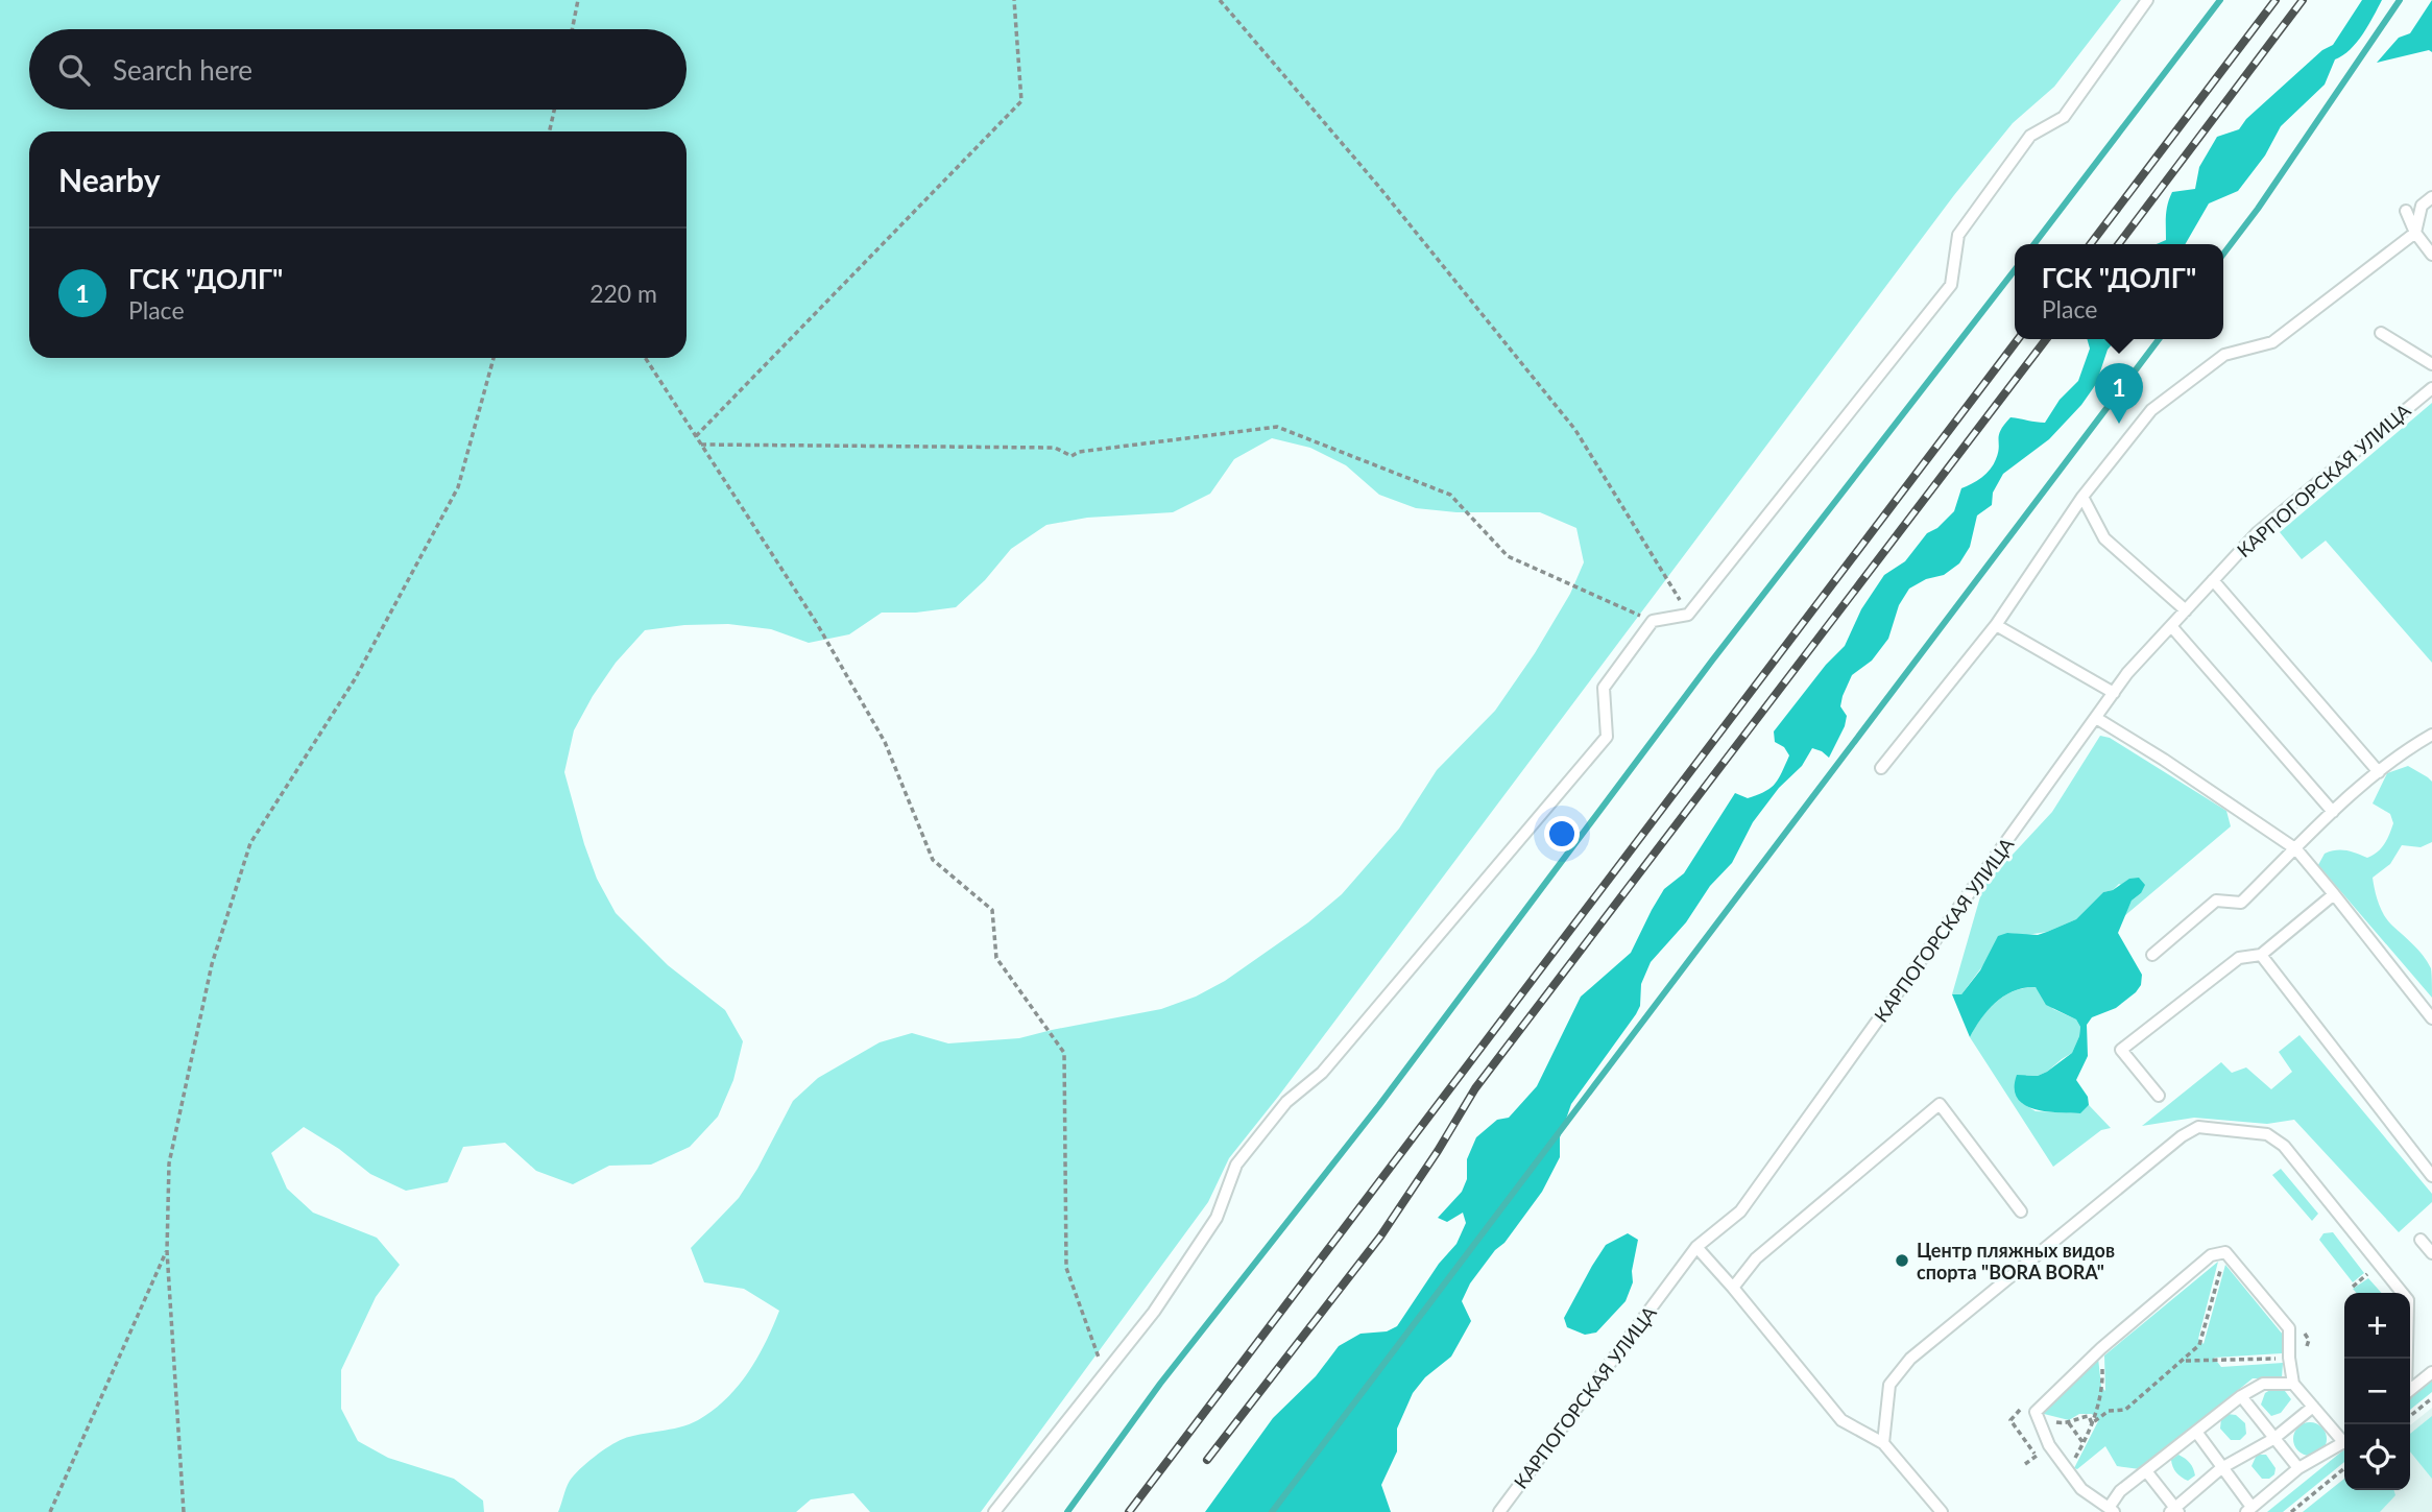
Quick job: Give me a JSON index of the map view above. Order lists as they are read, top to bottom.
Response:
{
  "streets": {
    "lane": ["КАРПОГОРСКАЯ УЛИЦА"]
  },
  "places": ["Центр пляжных видов спорта \"BORA BORA\""],
  "page": {
    "search": "Search here",
    "heading": "Nearby",
    "list": [
      {
        "mark": "1",
        "name": "ГСК \"ДОЛГ\"",
        "note": "Place",
        "value": "220 m"
      }
    ],
    "popup": ["ГСК \"ДОЛГ\"", "Place"],
    "pins": "1",
    "map_buttons": ["+", "−"]
  }
}
